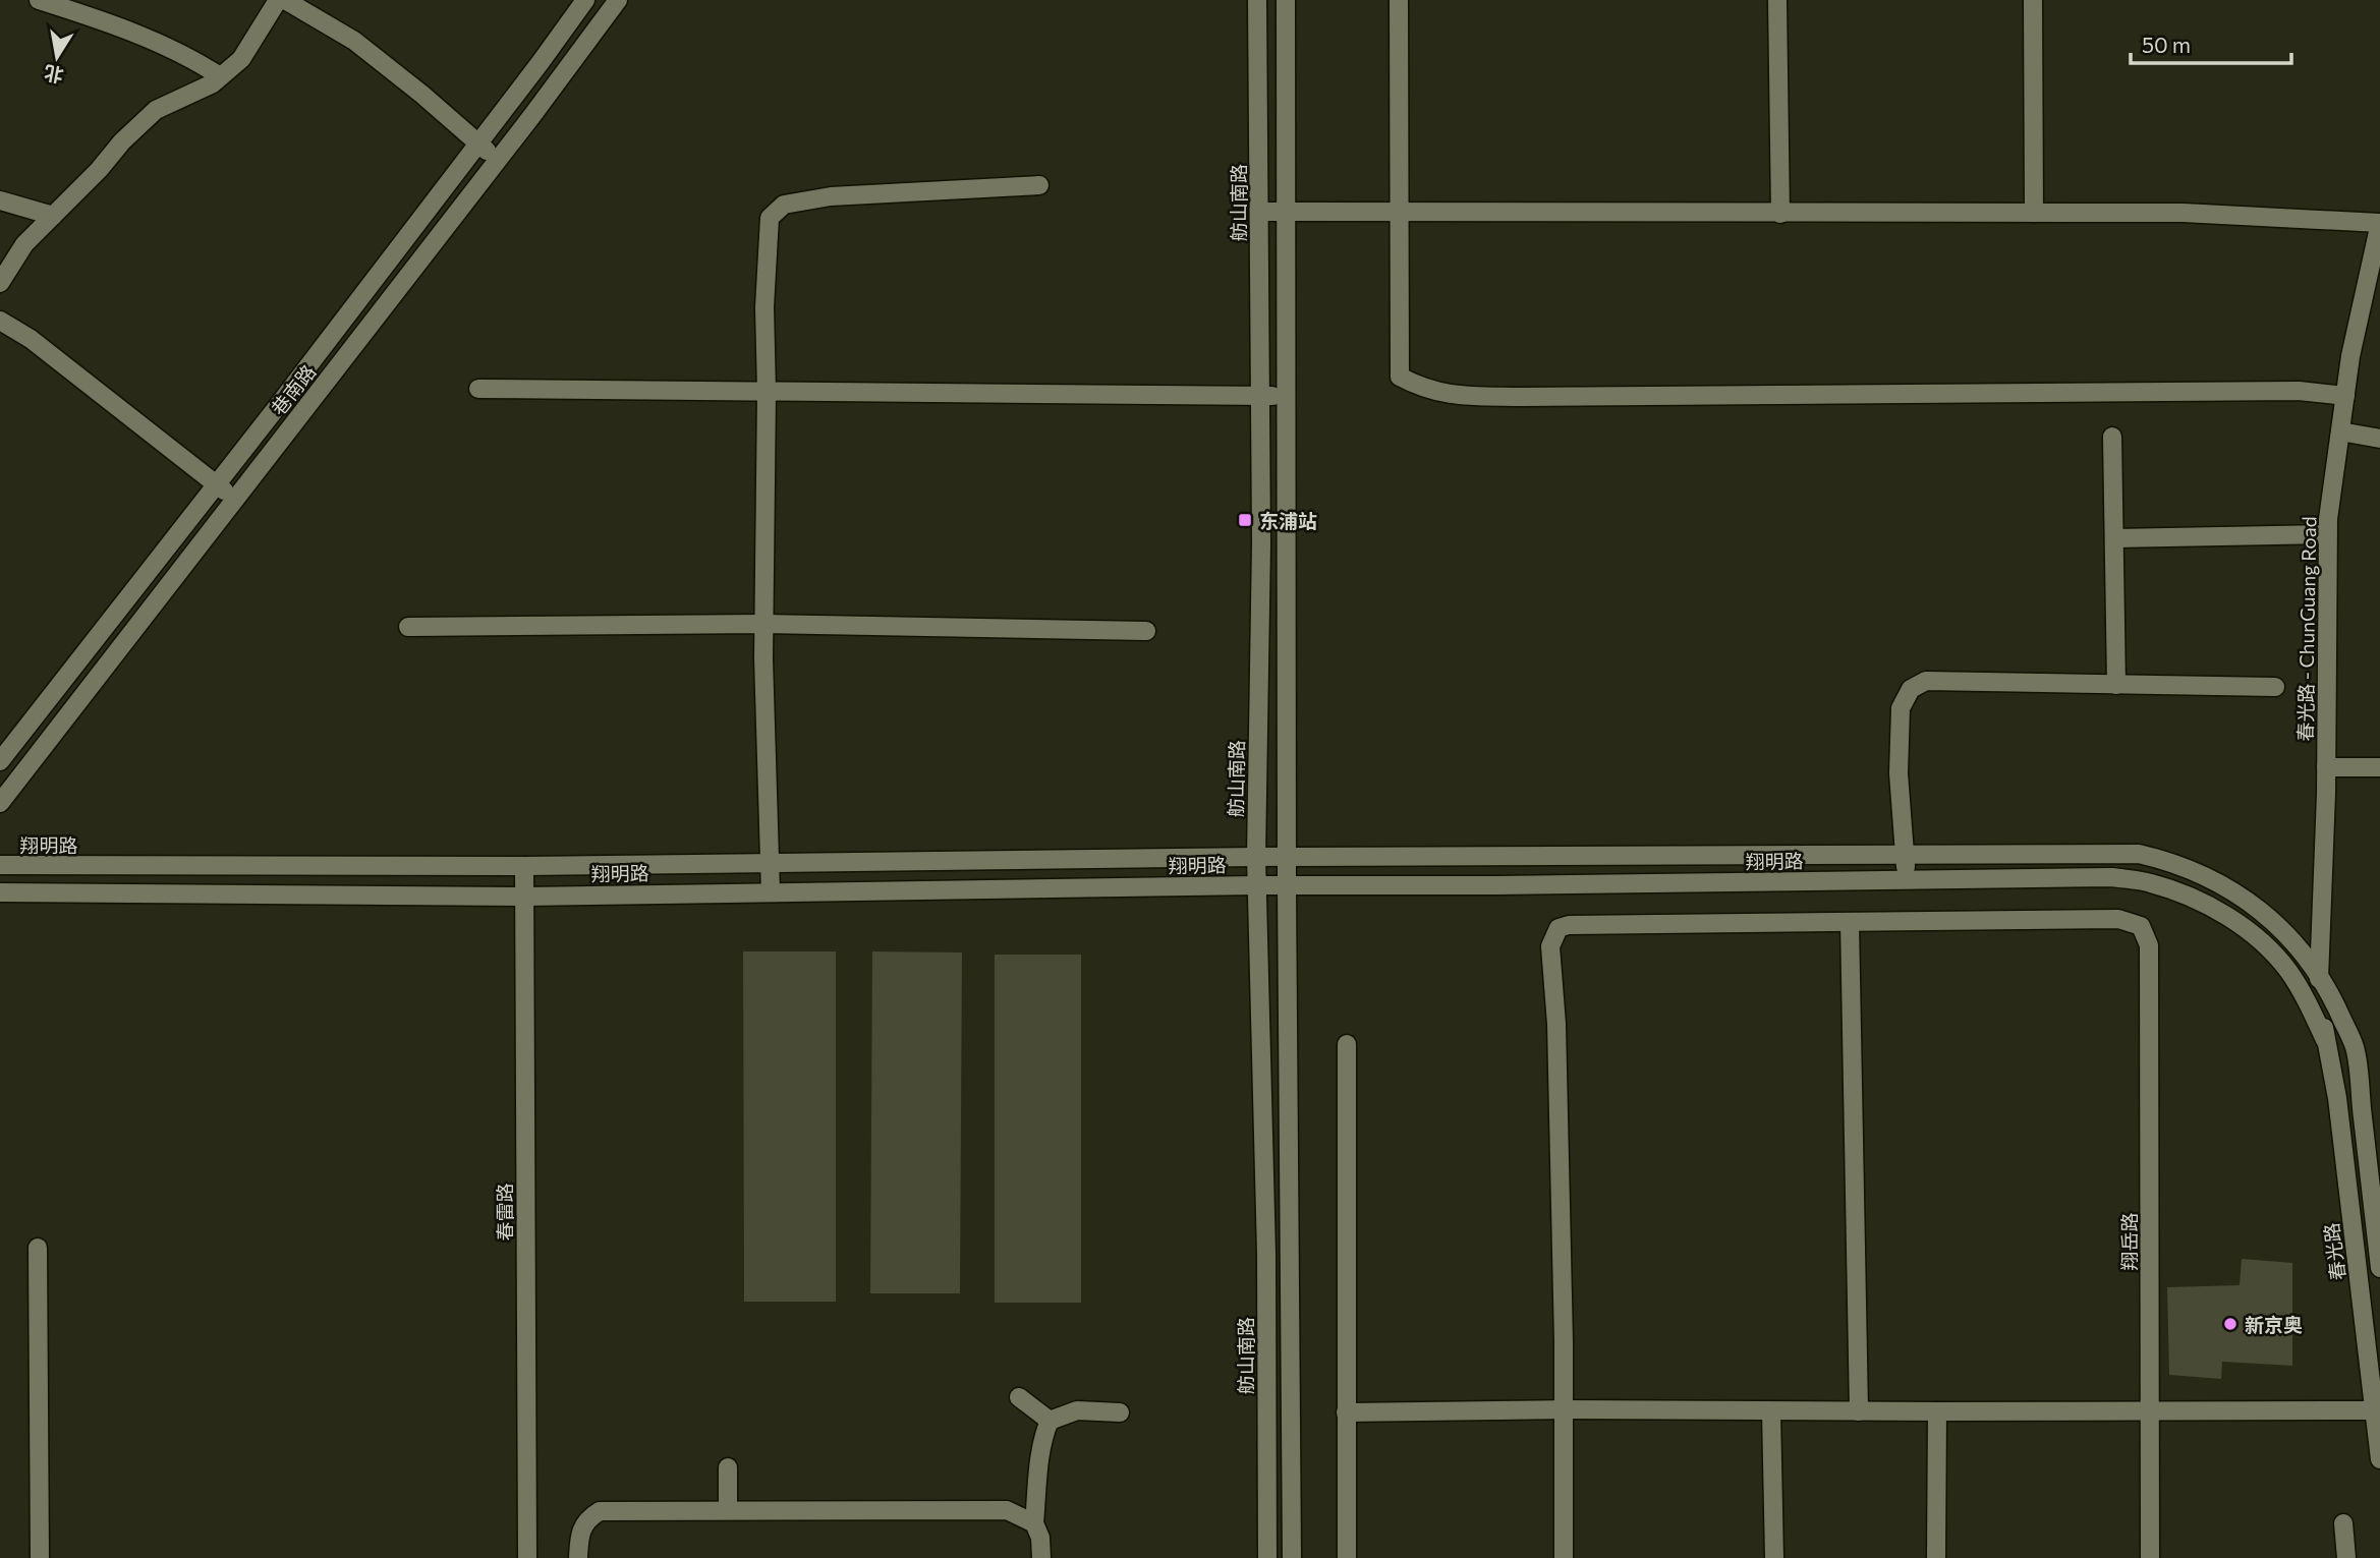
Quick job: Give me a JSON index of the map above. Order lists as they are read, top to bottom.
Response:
{
  "streets": {
    "street": [
      "舫山南路",
      "巷南路",
      "春光路 - ChunGuang Road",
      "翔明路",
      "春雷路",
      "翔岳路",
      "春光路"
    ]
  },
  "crossings": [
    ["舫山南路", "翔明路"],
    ["春光路 - ChunGuang Road", "翔明路"],
    ["春光路 - ChunGuang Road", "春光路"],
    ["翔明路", "春雷路"],
    ["翔明路", "春光路"]
  ],
  "places": {
    "transit": ["东浦站"],
    "other": ["新京奥"]
  },
  "scale_bar": "50 m",
  "north": "bottom"
}
